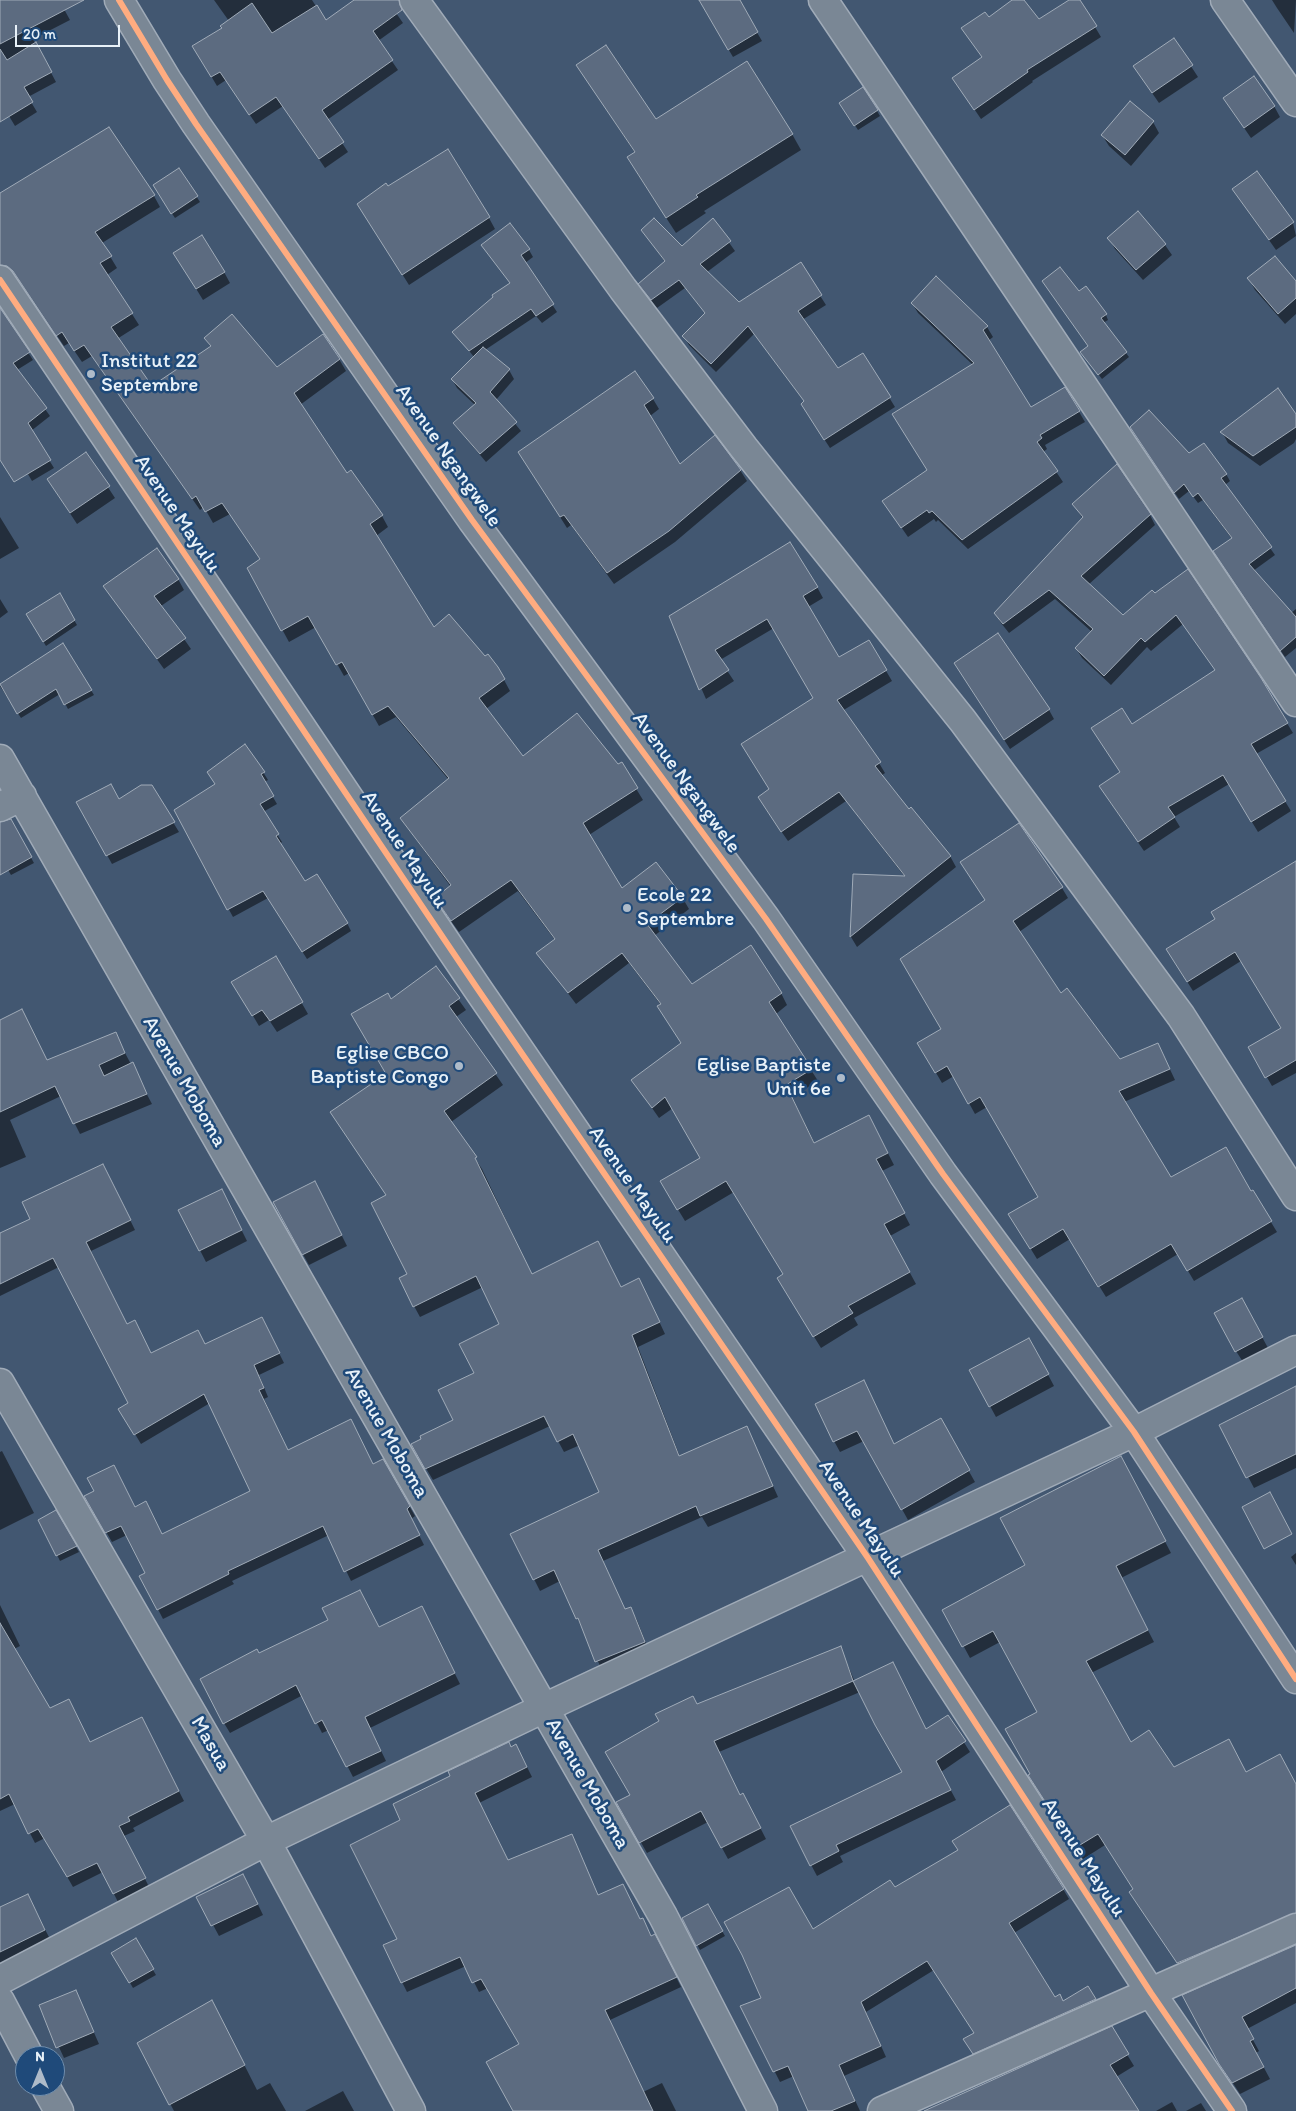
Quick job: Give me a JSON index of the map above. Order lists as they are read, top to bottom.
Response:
{
  "streets": {
    "street": [
      "Avenue Ngangwele",
      "Avenue Mayulu",
      "Avenue Moboma",
      "Masua"
    ]
  },
  "places": [
    "Institut 22 Septembre",
    "Ecole 22 Septembre",
    "Eglise CBCO Baptiste Congo",
    "Eglise Baptiste Unit 6e"
  ],
  "scale_bar": "20 m",
  "north": "top"
}
